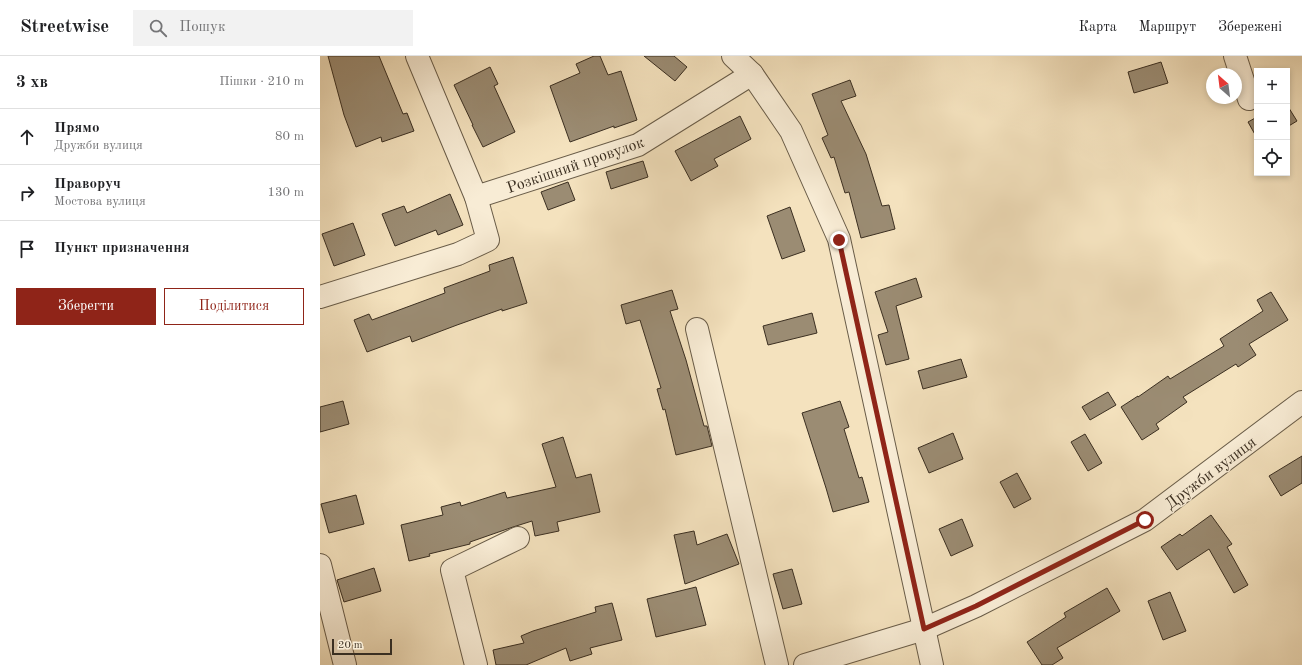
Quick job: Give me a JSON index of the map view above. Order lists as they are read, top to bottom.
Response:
{
  "streets": {
    "street": ["Розкішний провулок", "Дружби вулиця"]
  },
  "scale_bar": "20 m",
  "north": "top left",
  "page": {
    "header": "Streetwise",
    "search": "Пошук",
    "nav": ["Карта", "Маршрут", "Збережені"],
    "heading": ["3 хв", "Пішки · 210 m"],
    "map_buttons": ["+", "−"],
    "list": [
      ["Прямо", "Дружби вулиця", "80 m"],
      ["Праворуч", "Мостова вулиця", "130 m"],
      "Пункт призначення"
    ],
    "buttons": ["Зберегти", "Поділитися"],
    "scale": "20 m"
  }
}
